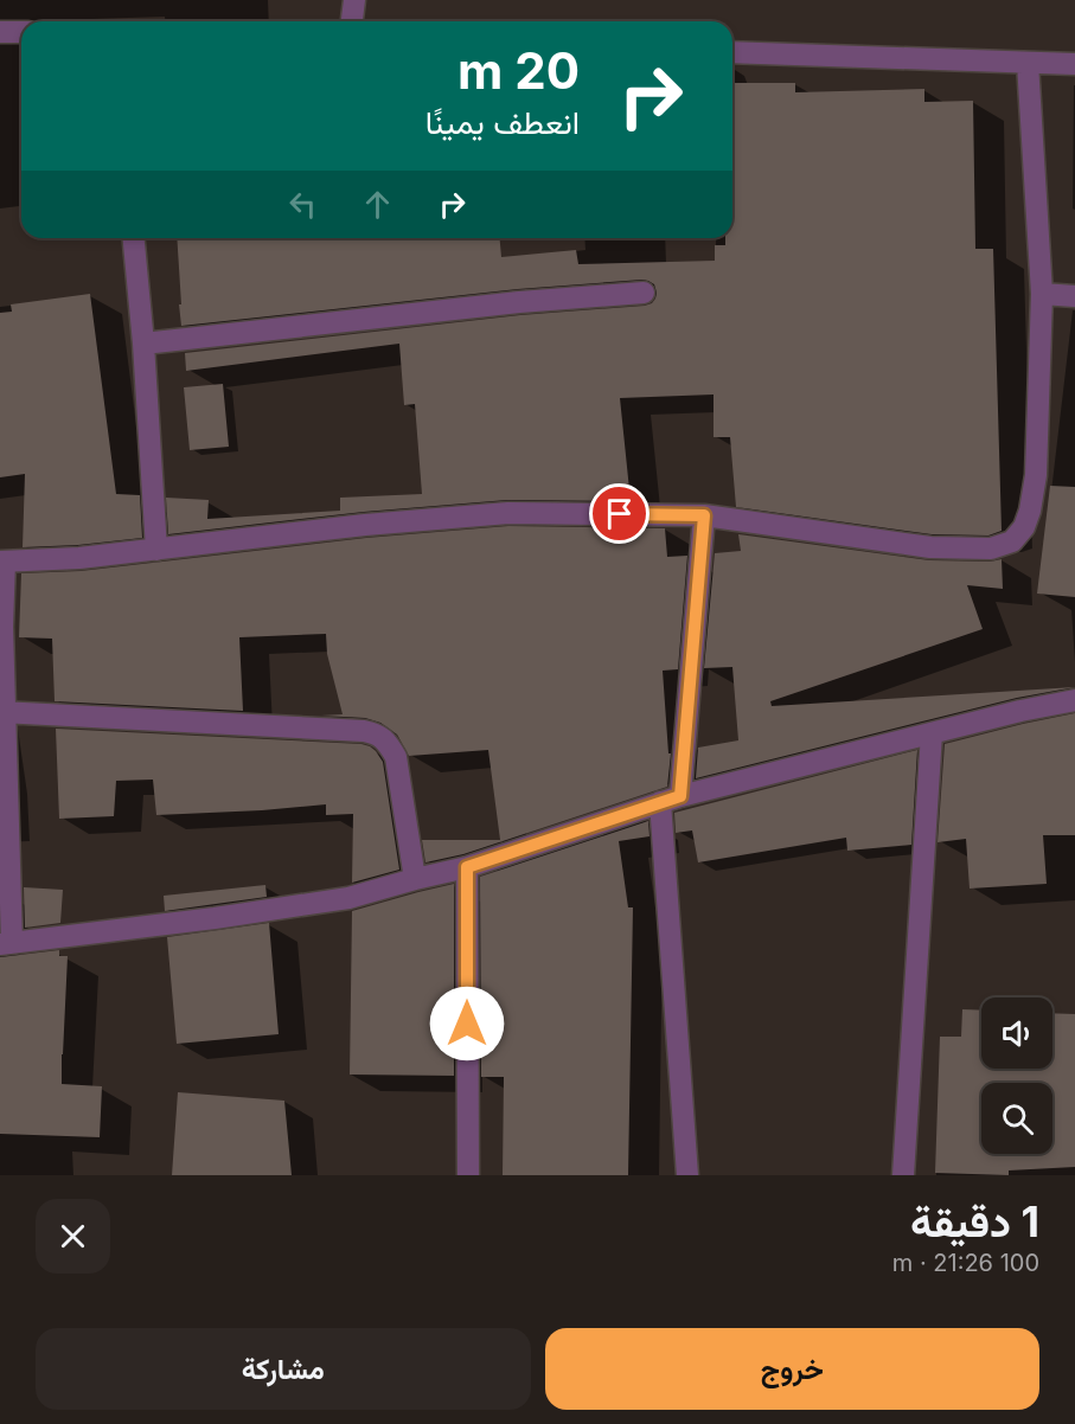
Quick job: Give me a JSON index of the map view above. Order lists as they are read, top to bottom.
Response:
{
  "page": {
    "turn": ["20 m", "انعطف يمينًا"],
    "heading": ["1 دقيقة", "100 m · 21:26"],
    "buttons": ["خروج", "مشاركة"]
  }
}
